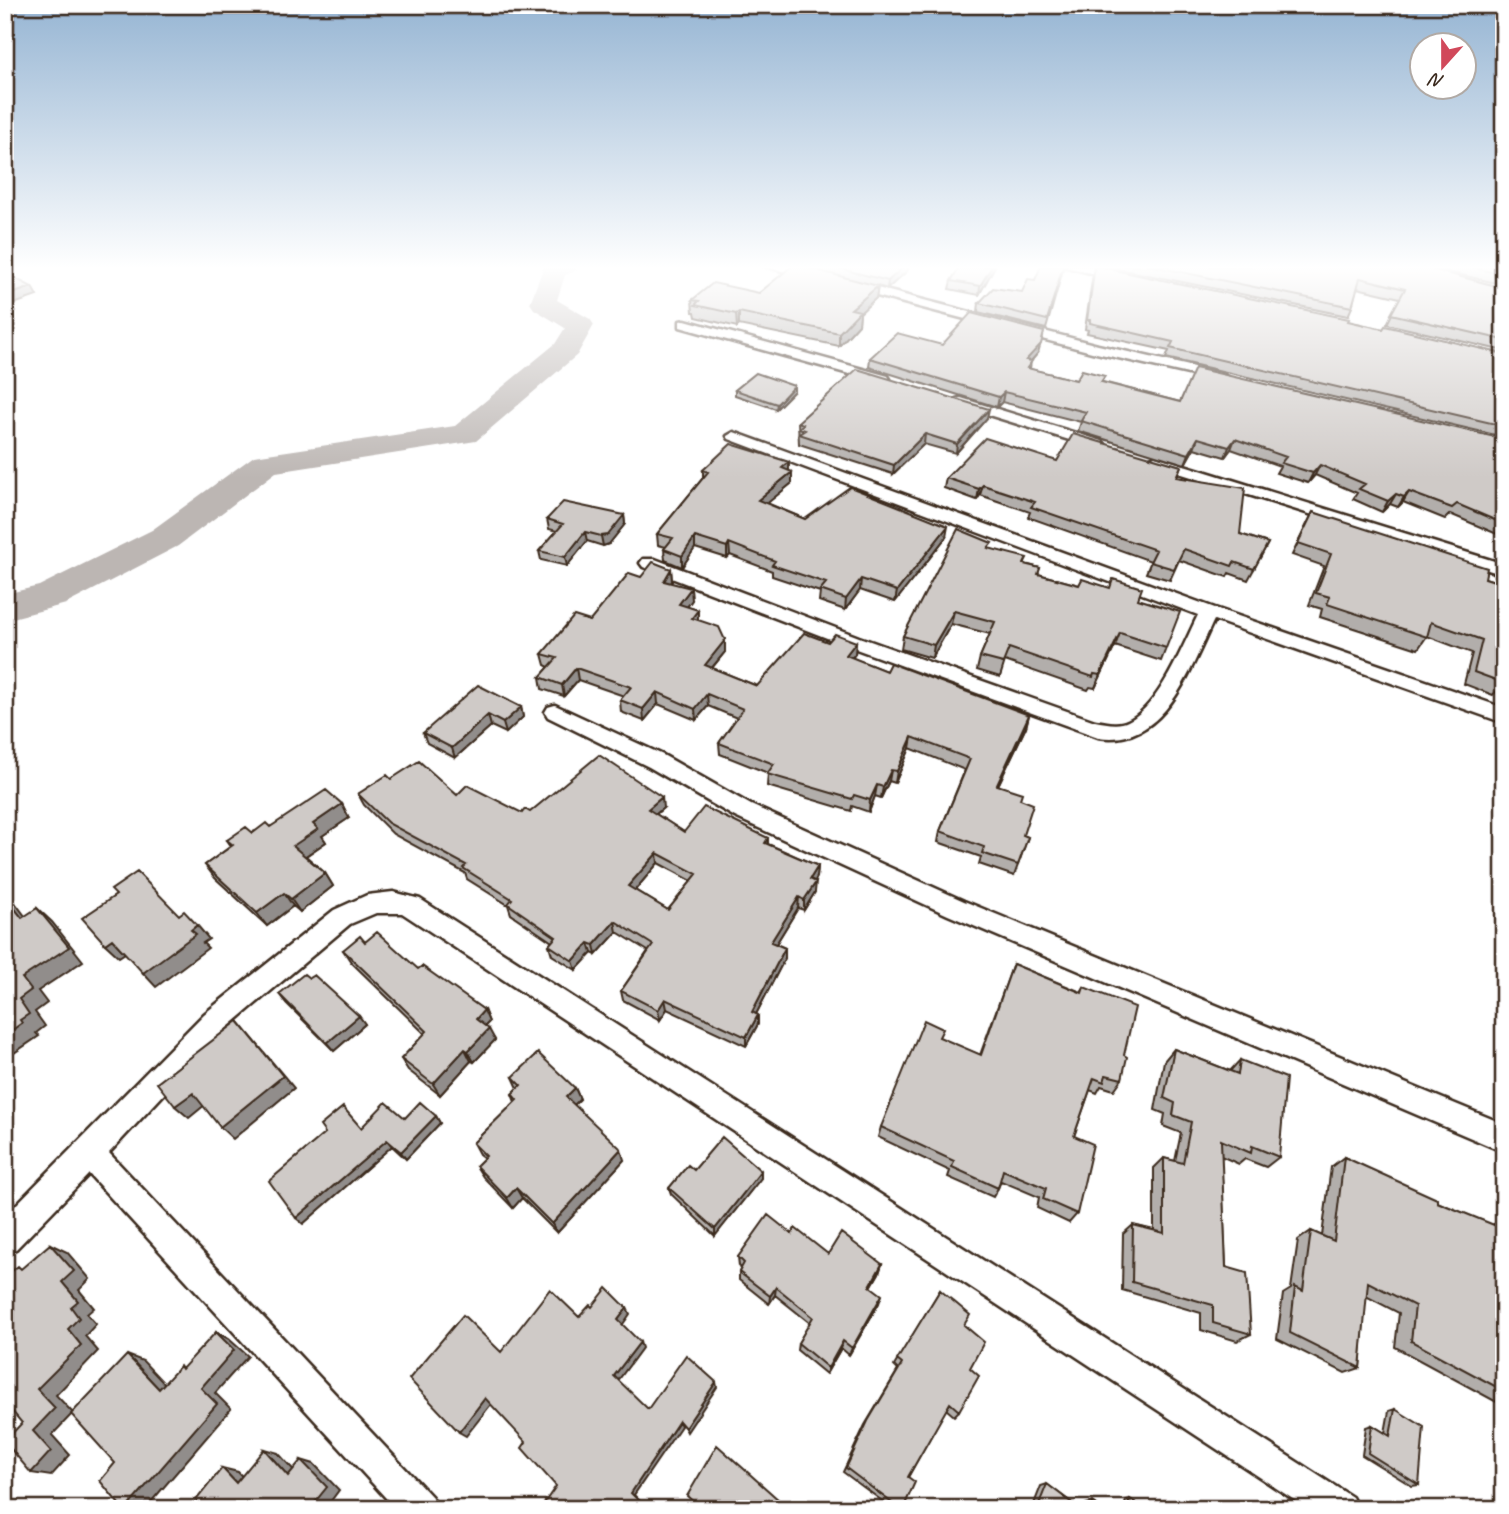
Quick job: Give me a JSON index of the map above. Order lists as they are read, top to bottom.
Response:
{
  "north": "bottom"
}
